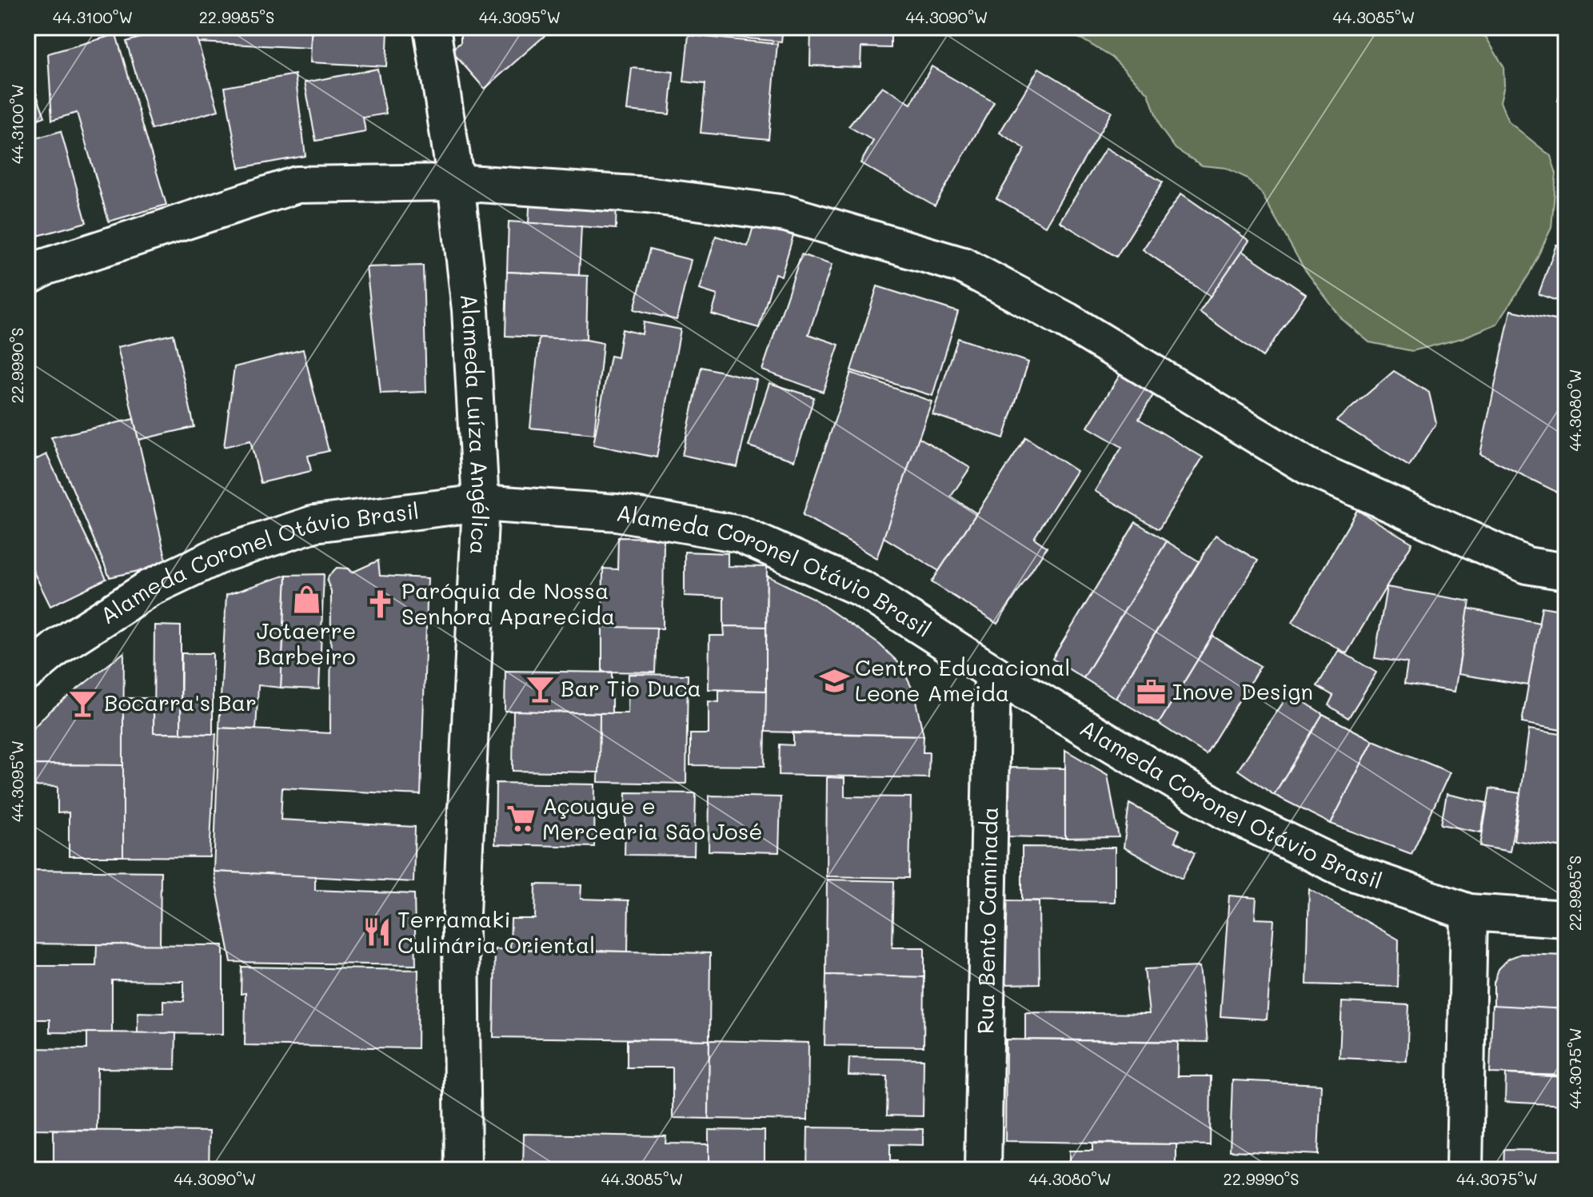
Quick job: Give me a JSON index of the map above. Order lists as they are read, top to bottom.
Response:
{
  "streets": {
    "street": ["Alameda Luíza Angélica", "Alameda Coronel Otávio Brasil", "Rua Bento Caminada"]
  },
  "crossings": [
    ["Alameda Luíza Angélica", "Alameda Coronel Otávio Brasil"],
    ["Alameda Coronel Otávio Brasil", "Rua Bento Caminada"]
  ],
  "places": {
    "shop": ["Jotaerre Barbeiro"],
    "church": ["Paróquia de Nossa Senhora Aparecida"],
    "school or university": ["Centro Educacional Leone Ameida"],
    "bar": ["Bar Tio Duca", "Bocarra's Bar"],
    "office": ["Inove Design"],
    "supermarket": ["Açougue e Mercearia São José"],
    "restaurant": ["Terramaki Culinária Oriental"]
  },
  "coordinates": [
    "44.3100°W",
    "22.9985°S",
    "44.3095°W",
    "44.3090°W",
    "44.3085°W",
    "22.9990°S",
    "44.3080°W",
    "44.3075°W"
  ]
}
